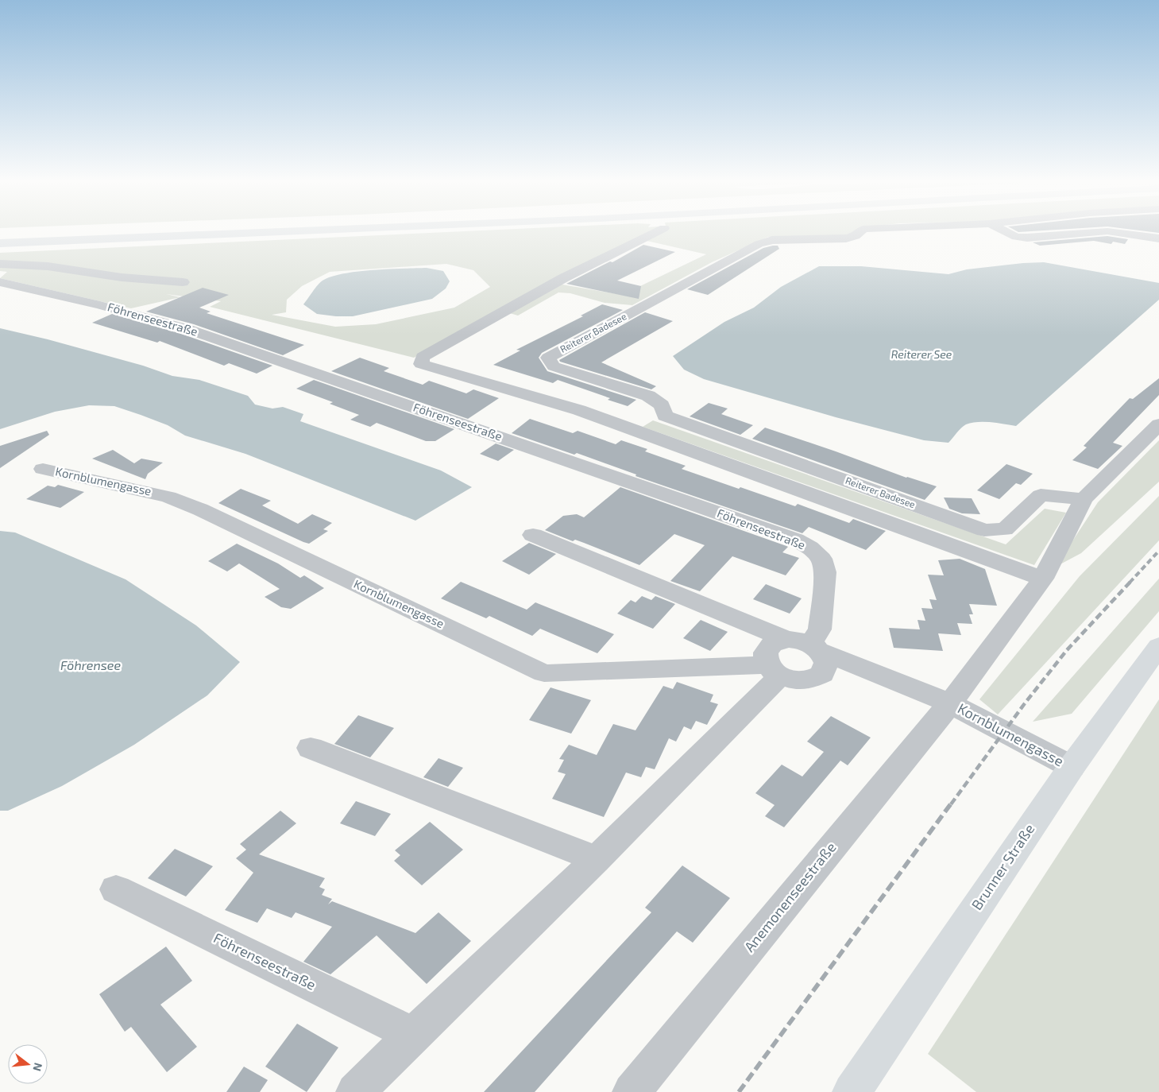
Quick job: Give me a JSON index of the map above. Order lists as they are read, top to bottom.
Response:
{
  "streets": {
    "main road": ["Brunner Straße"],
    "street": [
      "Föhrenseestraße",
      "Reiterer Badesee",
      "Kornblumengasse",
      "Anemonenseestraße"
    ]
  },
  "crossings": [
    ["Kornblumengasse", "Brunner Straße"],
    ["Kornblumengasse", "Anemonenseestraße"]
  ],
  "water": ["Reiterer See", "Föhrensee"],
  "north": "right"
}
